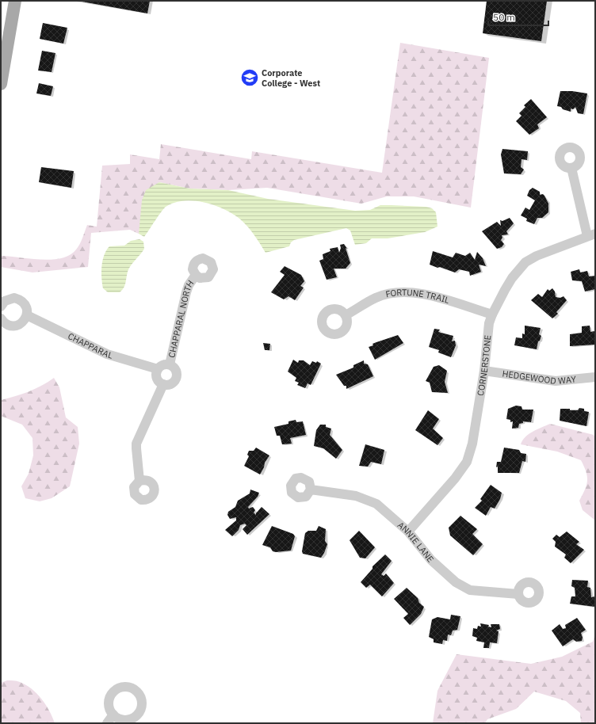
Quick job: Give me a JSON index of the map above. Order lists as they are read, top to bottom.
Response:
{
  "streets": {
    "street": [
      "FORTUNE TRAIL",
      "CHAPPARAL NORTH",
      "CHAPPARAL",
      "CORNERSTONE",
      "HEDGEWOOD WAY",
      "ANNIE LANE"
    ]
  },
  "crossings": [
    ["FORTUNE TRAIL", "CORNERSTONE"],
    ["CHAPPARAL NORTH", "CHAPPARAL"],
    ["CORNERSTONE", "HEDGEWOOD WAY"],
    ["CORNERSTONE", "ANNIE LANE"]
  ],
  "places": {
    "school or university": ["Corporate College - West"]
  },
  "scale_bar": "50 m"
}
